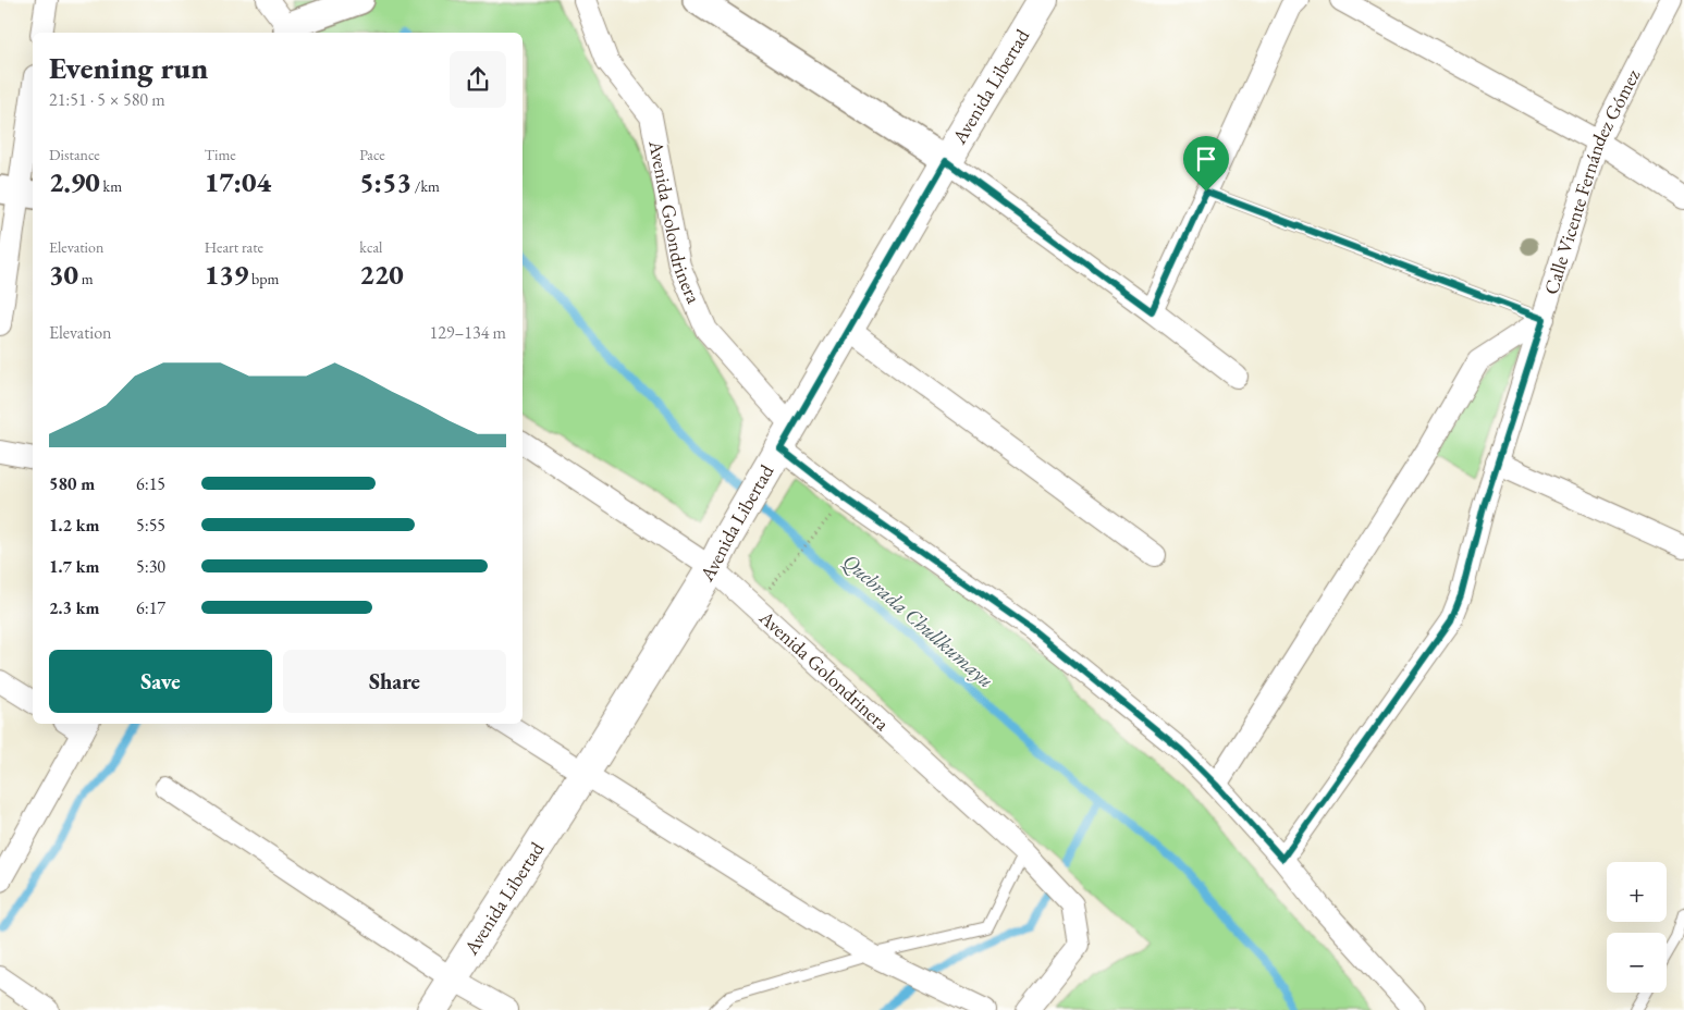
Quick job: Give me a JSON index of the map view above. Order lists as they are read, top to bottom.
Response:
{
  "streets": {
    "main road": ["Avenida Libertad"],
    "street": ["Calle Vicente Fernández Gómez", "Avenida Golondrinera"]
  },
  "crossings": [
    ["Avenida Libertad", "Avenida Golondrinera"],
    ["Calle Vicente Fernández Gómez", "Avenida Golondrinera"]
  ],
  "water": ["Quebrada Chullkumayu"],
  "page": {
    "heading": ["Evening run", "21:51 · 5 × 580 m"],
    "stats": [
      ["Distance", "2.90 km"],
      ["Time", "17:04"],
      ["Pace", "5:53 /km"],
      ["Elevation", "30 m"],
      ["Heart rate", "139 bpm"],
      ["kcal", "220"]
    ],
    "chart": ["Elevation", "129–134 m"],
    "list": [
      {
        "name": "580 m",
        "note": "6:15"
      },
      {
        "name": "1.2 km",
        "note": "5:55"
      },
      {
        "name": "1.7 km",
        "note": "5:30"
      },
      {
        "name": "2.3 km",
        "note": "6:17"
      }
    ],
    "buttons": ["Save", "Share"],
    "map_buttons": ["+", "−"]
  }
}
